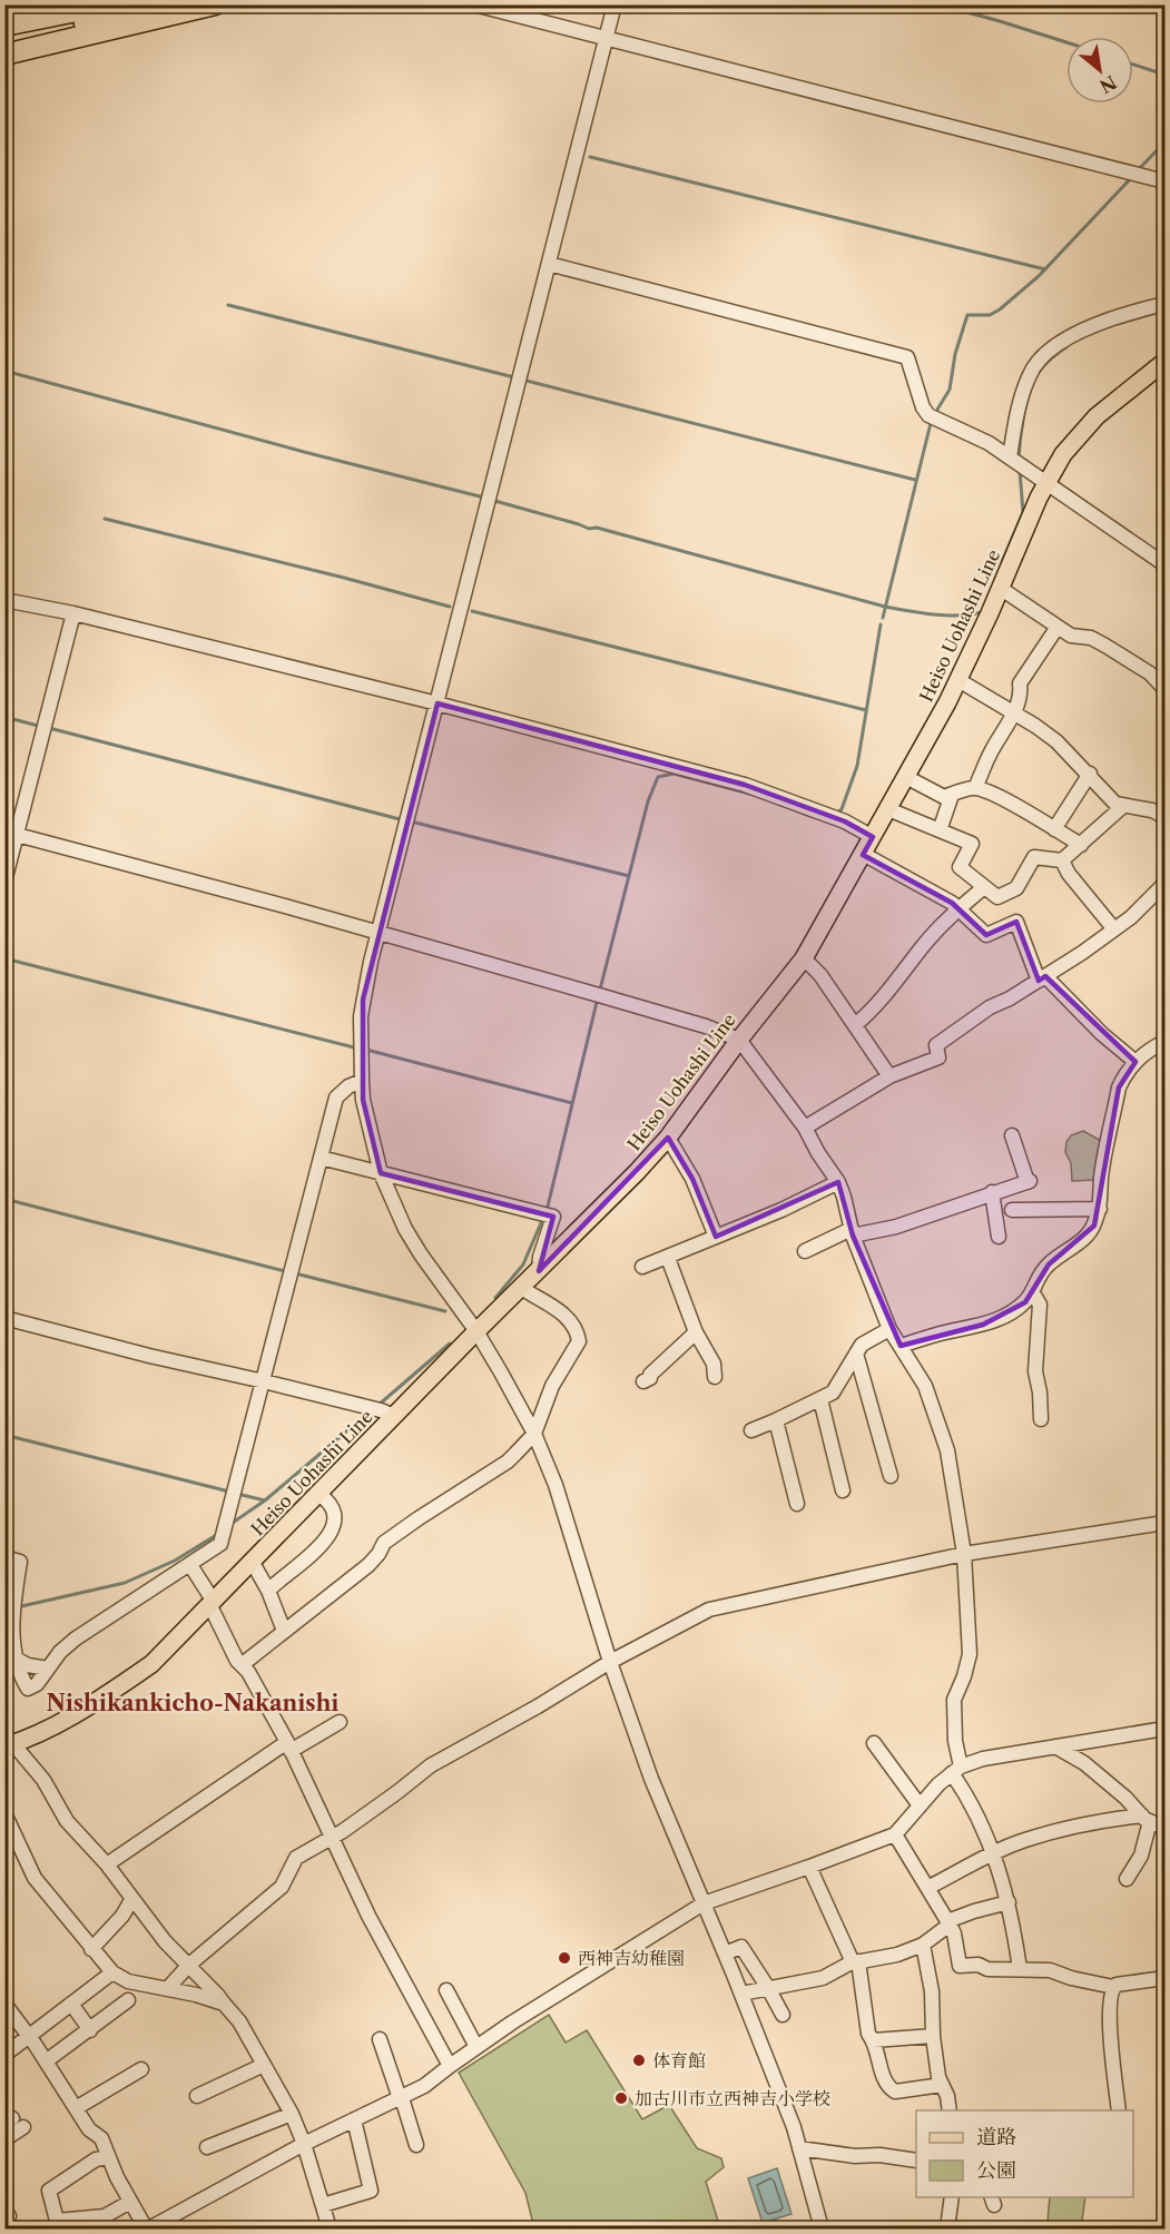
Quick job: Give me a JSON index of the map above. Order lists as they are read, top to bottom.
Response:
{
  "streets": {
    "main road": ["Heiso Uohashi Line"]
  },
  "districts": ["Nishikankicho-Nakanishi"],
  "places": ["西神吉幼稚園", "体育館", "加古川市立西神吉小学校"],
  "legend": ["道路", "公園"],
  "north": "bottom right"
}
